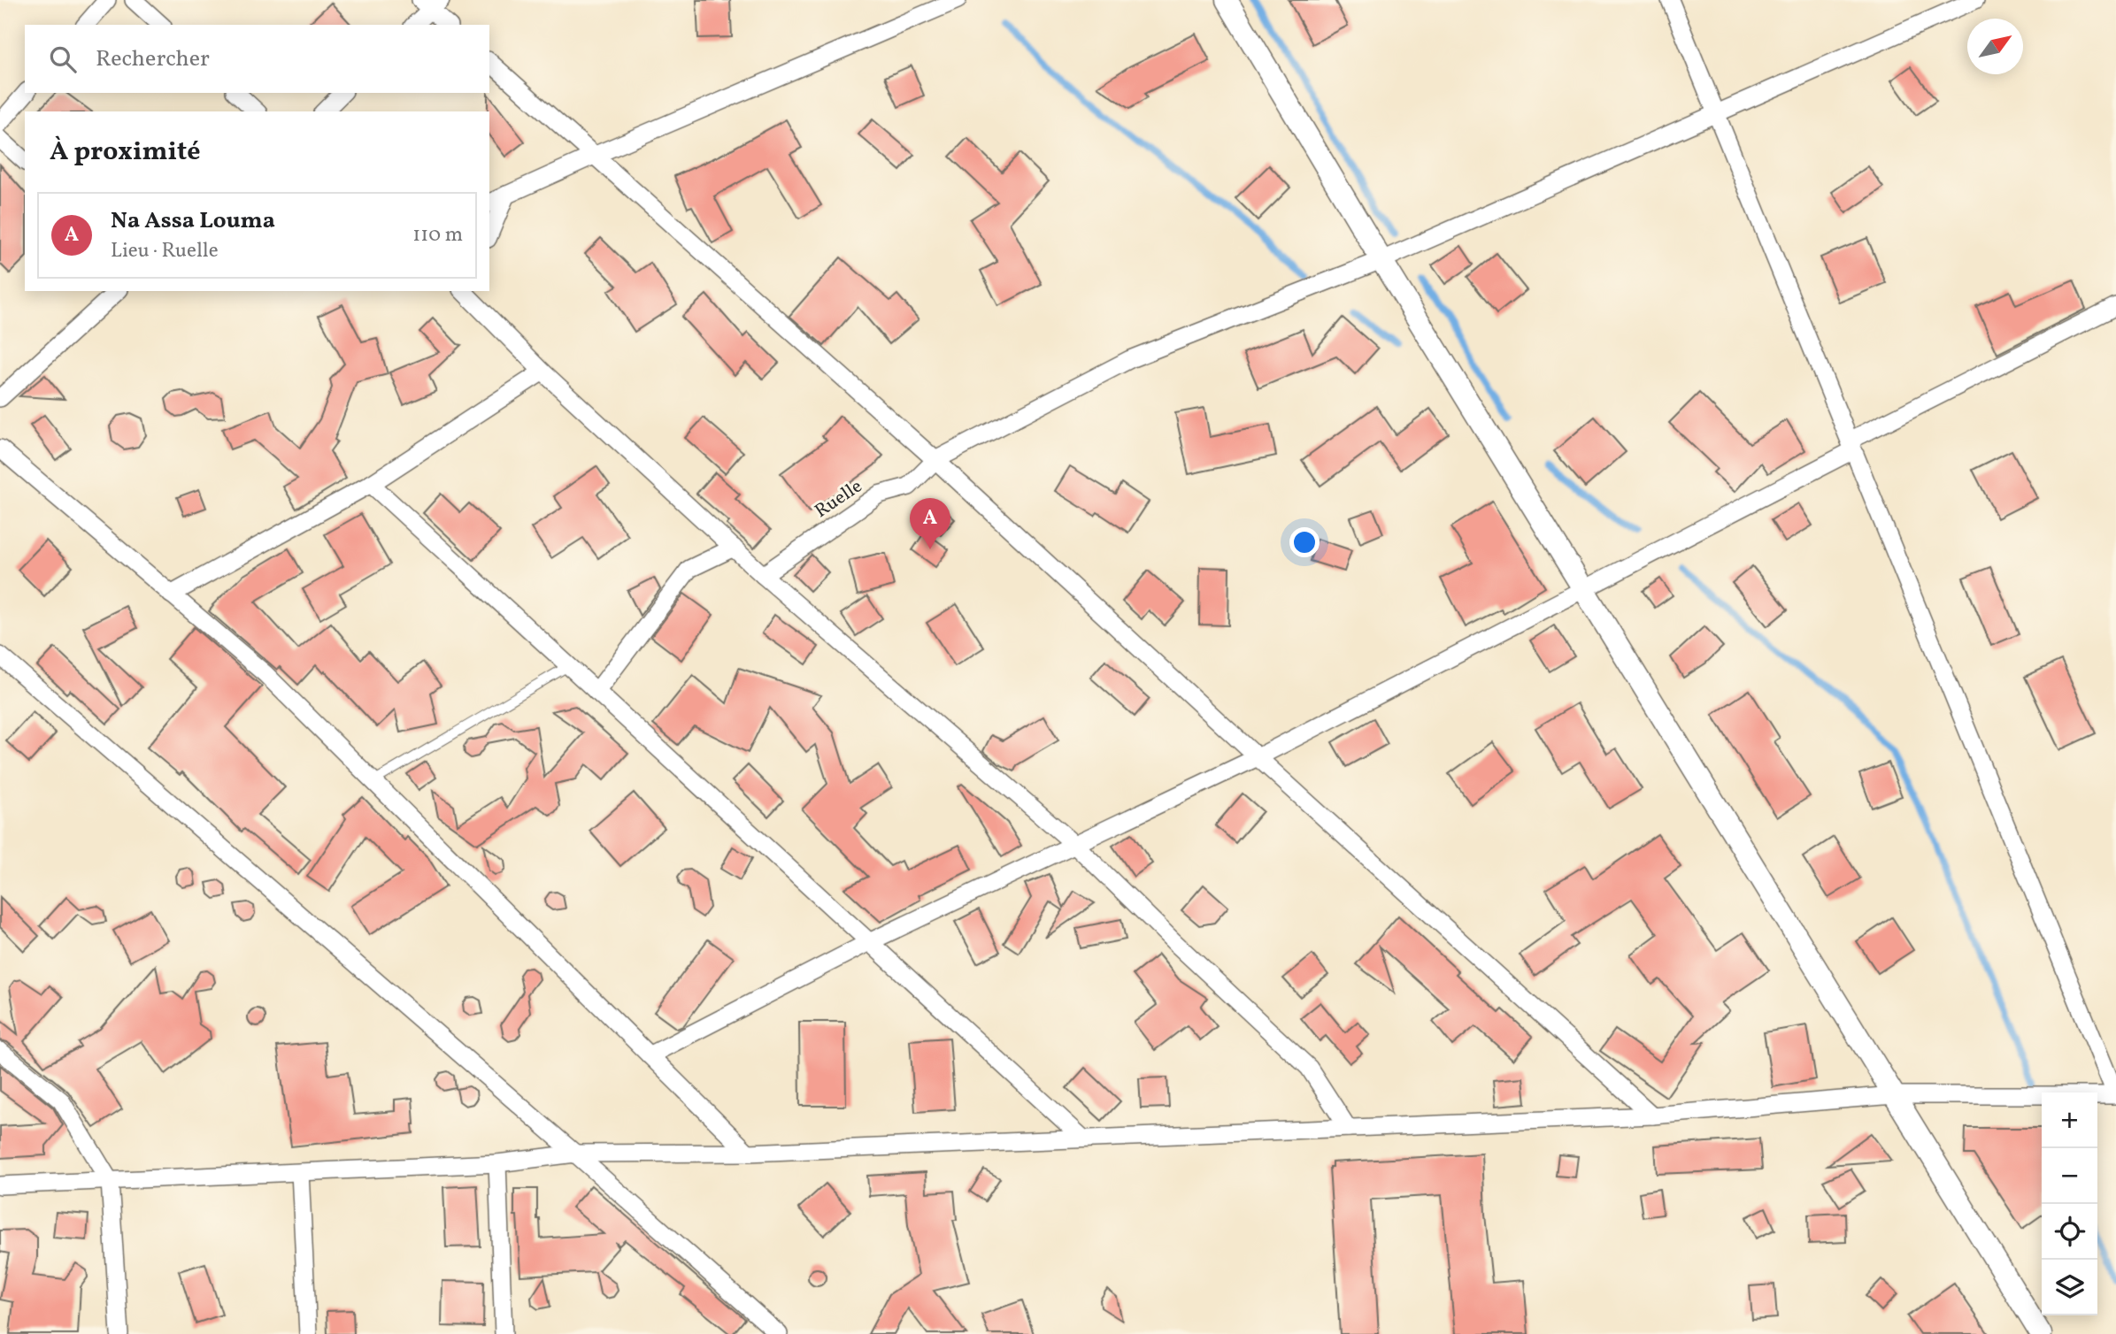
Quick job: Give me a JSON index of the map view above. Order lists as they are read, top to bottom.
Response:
{
  "streets": {
    "street": ["Ruelle"]
  },
  "north": "top right",
  "page": {
    "search": "Rechercher",
    "heading": "À proximité",
    "list": [
      {
        "mark": "A",
        "name": "Na Assa Louma",
        "note": "Lieu · Ruelle",
        "value": "110 m"
      }
    ],
    "pins": "A",
    "map_buttons": ["+", "−"]
  }
}
